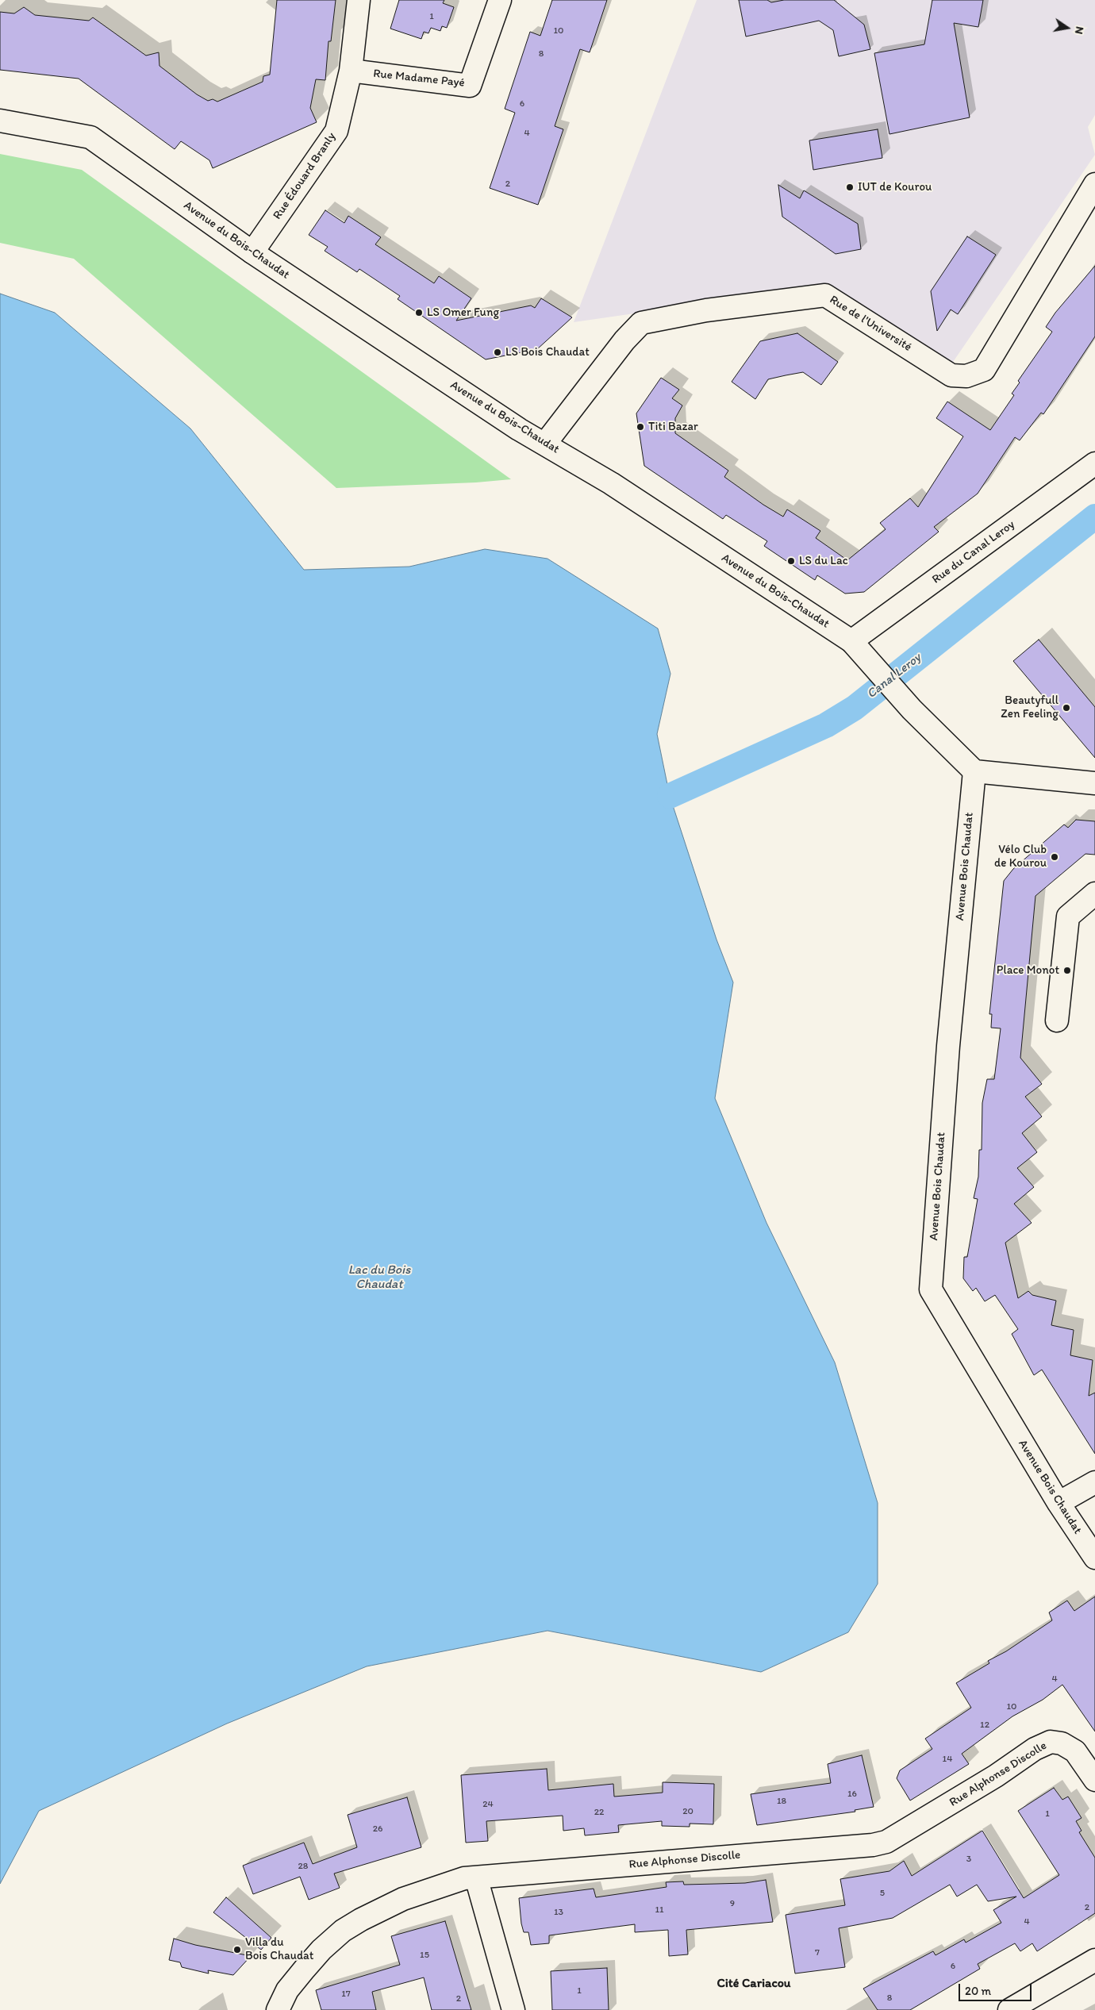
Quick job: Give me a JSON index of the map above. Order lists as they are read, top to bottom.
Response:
{
  "streets": {
    "street": [
      "Rue Madame Payé",
      "Rue Édouard Branly",
      "Avenue du Bois-Chaudat",
      "Rue de l'Université",
      "Rue du Canal Leroy",
      "Avenue Bois Chaudat",
      "Rue Alphonse Discolle"
    ]
  },
  "crossings": [
    ["Rue Madame Payé", "Rue Édouard Branly"],
    ["Rue Édouard Branly", "Avenue du Bois-Chaudat"],
    ["Avenue du Bois-Chaudat", "Rue de l'Université"],
    ["Avenue du Bois-Chaudat", "Rue du Canal Leroy"],
    ["Avenue du Bois-Chaudat", "Avenue Bois Chaudat"]
  ],
  "districts": ["Cité Cariacou"],
  "water": ["Canal Leroy", "Lac du Bois Chaudat"],
  "places": [
    "IUT de Kourou",
    "LS Omer Fung",
    "LS Bois Chaudat",
    "Titi Bazar",
    "LS du Lac",
    "Beautyfull Zen Feeling",
    "Vélo Club de Kourou",
    "Place Monot",
    "Villa du Bois Chaudat"
  ],
  "house_numbers": [
    "1",
    "10",
    "8",
    "6",
    "4",
    "2",
    "4",
    "10",
    "12",
    "14",
    "16",
    "18",
    "24",
    "20",
    "22",
    "1",
    "26",
    "3",
    "28",
    "5",
    "9",
    "2",
    "11",
    "13",
    "4",
    "7",
    "15",
    "6",
    "1",
    "17",
    "8",
    "2"
  ],
  "scale_bar": "20 m",
  "north": "right"
}
